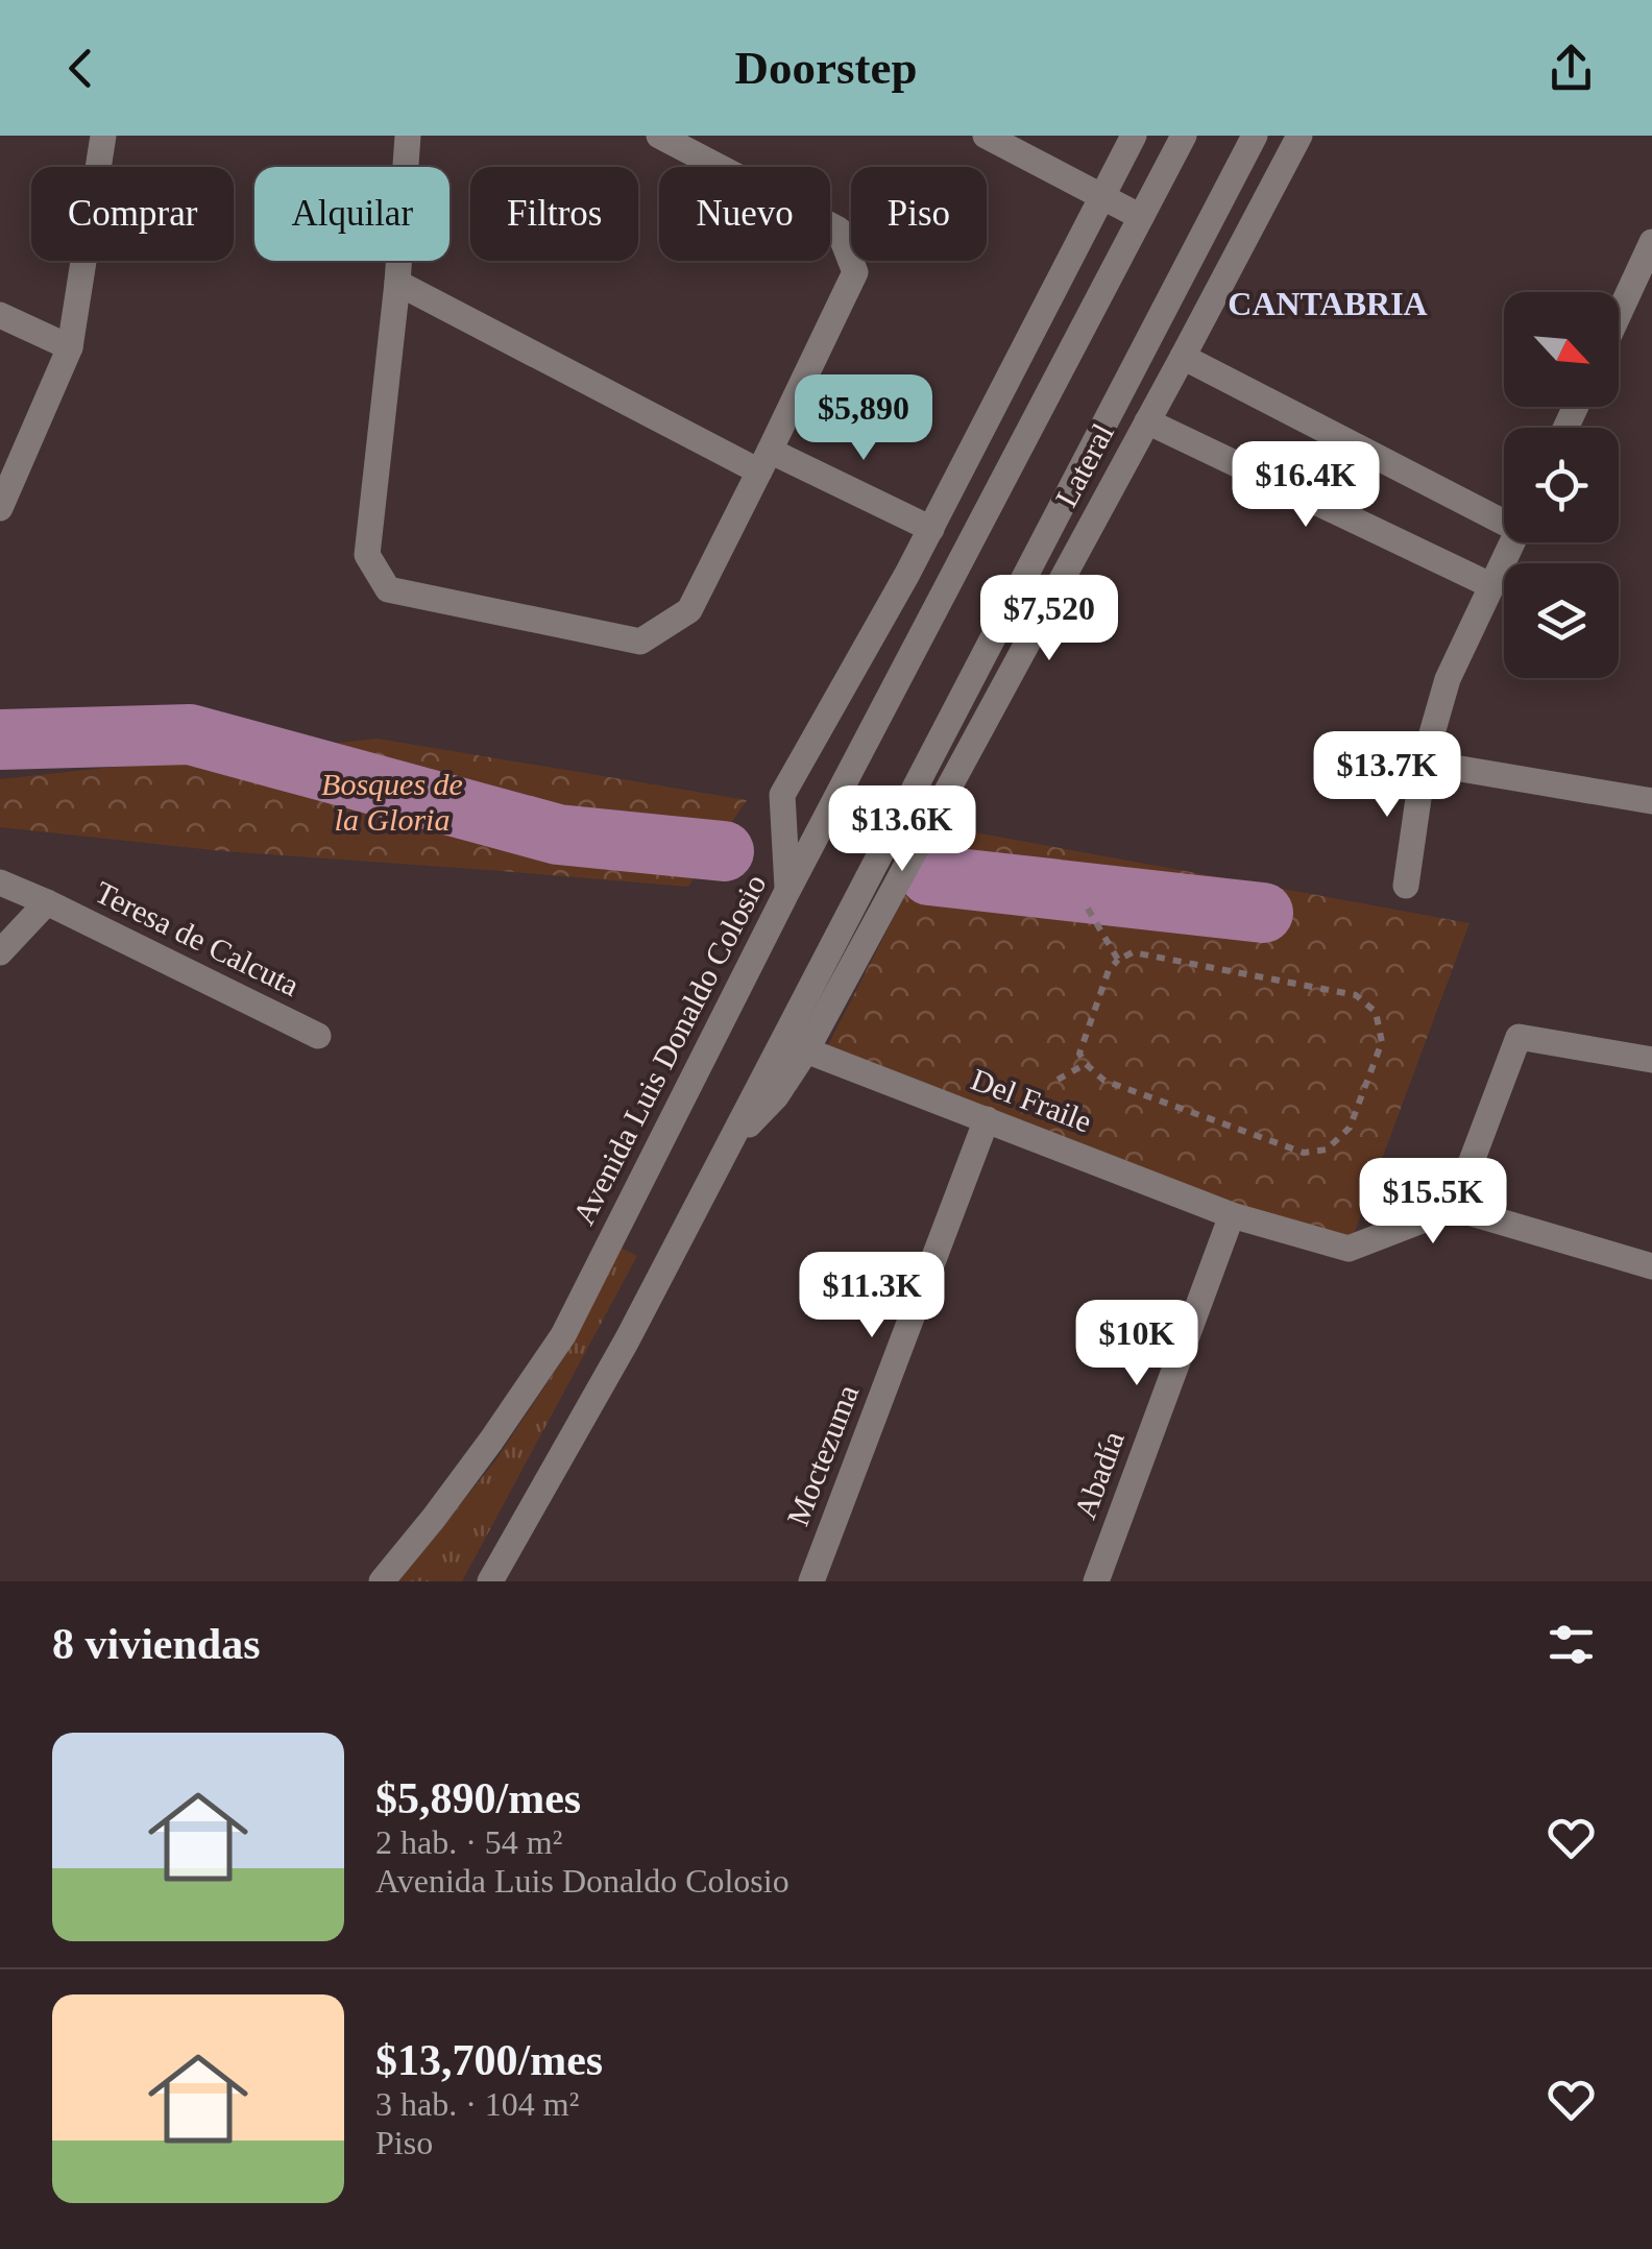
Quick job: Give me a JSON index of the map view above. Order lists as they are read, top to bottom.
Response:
{
  "streets": {
    "street": [
      "Lateral",
      "Teresa de Calcuta",
      "Avenida Luis Donaldo Colosio",
      "Del Fraile",
      "Moctezuma",
      "Abadía"
    ]
  },
  "crossings": [
    ["Lateral", "Del Fraile"],
    ["Del Fraile", "Moctezuma"],
    ["Del Fraile", "Abadía"]
  ],
  "districts": ["CANTABRIA"],
  "parks": ["Bosques de la Gloria"],
  "north": "bottom right",
  "page": {
    "header": "Doorstep",
    "chip": [
      "Comprar",
      "Alquilar",
      "Filtros",
      "Nuevo",
      "Piso"
    ],
    "price": [
      "$5,890",
      "$16.4K",
      "$7,520",
      "$13.7K",
      "$13.6K",
      "$15.5K",
      "$11.3K",
      "$10K"
    ],
    "heading": "8 viviendas",
    "list": [
      {
        "name": "$5,890/mes",
        "note": "2 hab. · 54 m² · Avenida Luis Donaldo Colosio"
      },
      {
        "name": "$13,700/mes",
        "note": "3 hab. · 104 m² · Piso"
      }
    ]
  }
}
